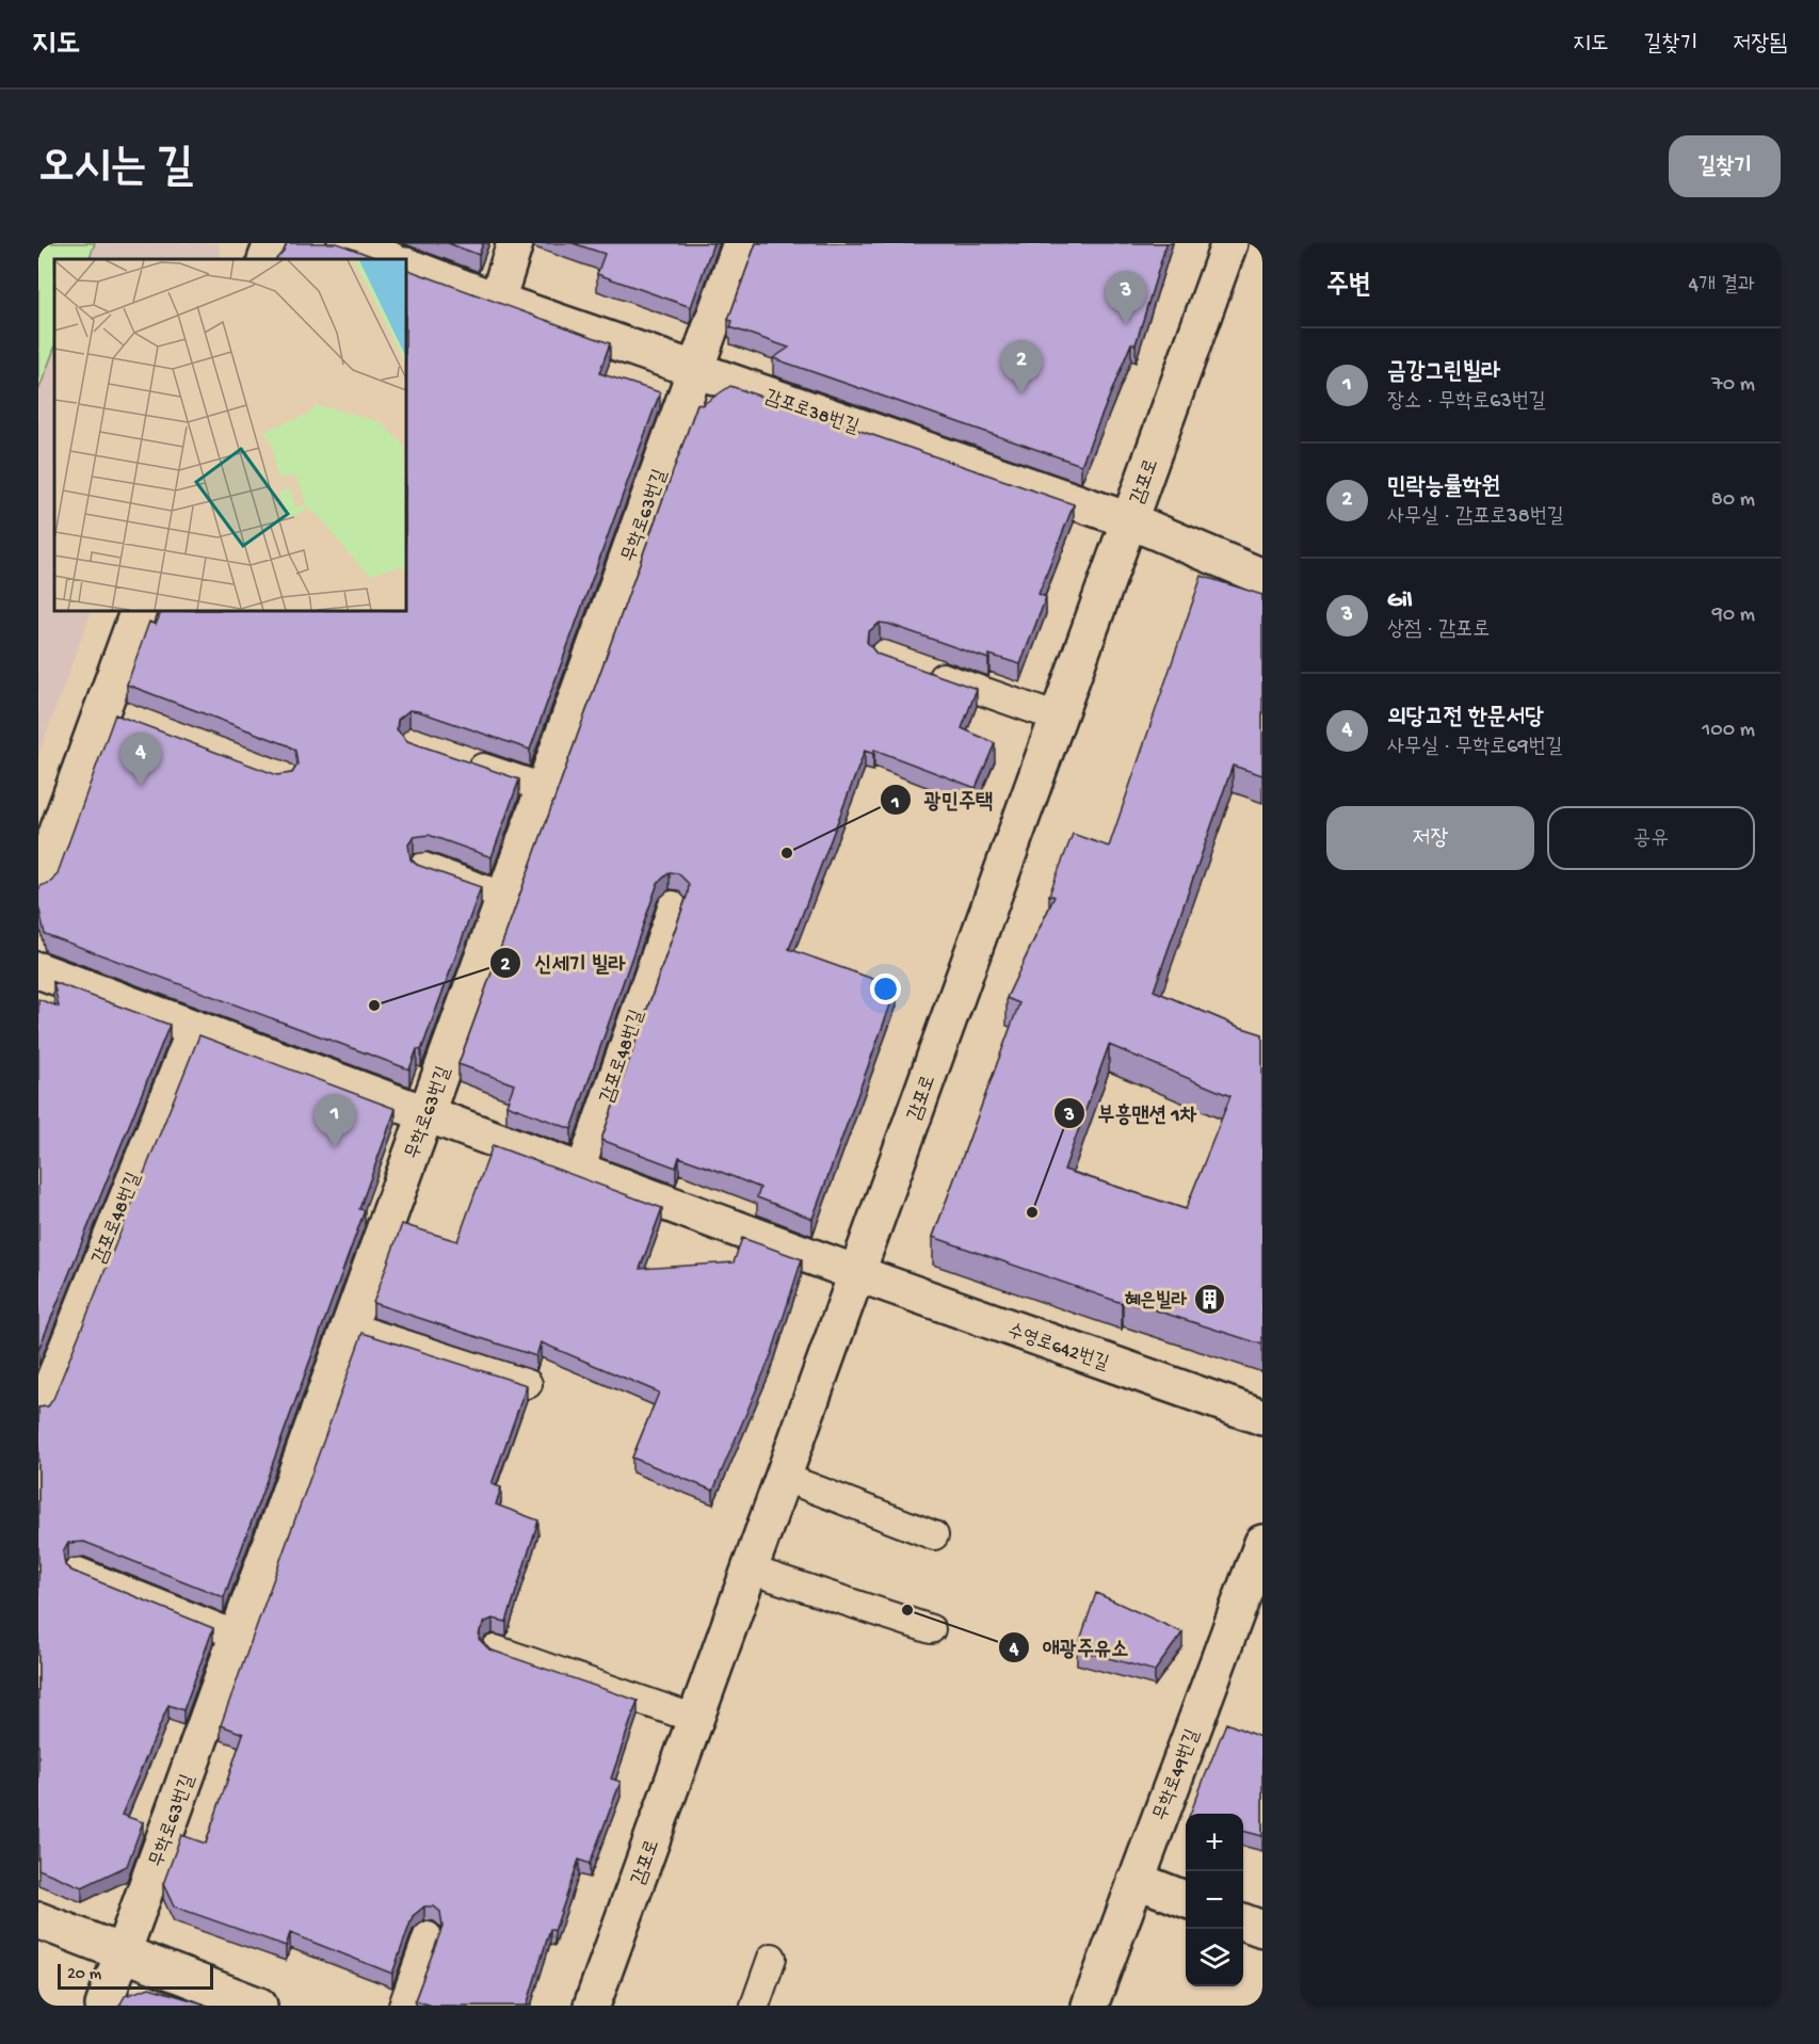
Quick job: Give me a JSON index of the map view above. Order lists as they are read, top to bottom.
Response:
{
  "streets": {
    "street": [
      "감포로38번길",
      "감포로",
      "무학로63번길",
      "수영로642번길",
      "무학로49번길"
    ],
    "lane": ["감포로48번길"]
  },
  "crossings": [
    ["감포로38번길", "감포로"],
    ["감포로38번길", "무학로63번길"],
    ["감포로", "수영로642번길"],
    ["무학로63번길", "수영로642번길"],
    ["감포로48번길", "수영로642번길"]
  ],
  "places": {
    "other": [
      "광민주택",
      "신세기 빌라",
      "부흥맨션 1차",
      "애광주유소"
    ],
    "building": ["혜은빌라"]
  },
  "scale_bar": "20 m",
  "page": {
    "header": "지도",
    "nav": ["지도", "길찾기", "저장됨"],
    "buttons": [
      "길찾기",
      ["저장", "공유"]
    ],
    "title": "오시는 길",
    "heading": ["주변", "4개 결과"],
    "pins": [
      "3",
      "2",
      "4",
      "1"
    ],
    "list": [
      {
        "mark": "1",
        "name": "금강그린빌라",
        "note": "장소 · 무학로63번길",
        "value": "70 m"
      },
      {
        "mark": "2",
        "name": "민락능률학원",
        "note": "사무실 · 감포로38번길",
        "value": "80 m"
      },
      {
        "mark": "3",
        "name": "Gil",
        "note": "상점 · 감포로",
        "value": "90 m"
      },
      {
        "mark": "4",
        "name": "의당고전 한문서당",
        "note": "사무실 · 무학로69번길",
        "value": "100 m"
      }
    ],
    "map_buttons": ["+", "−"],
    "scale": "20 m"
  }
}
